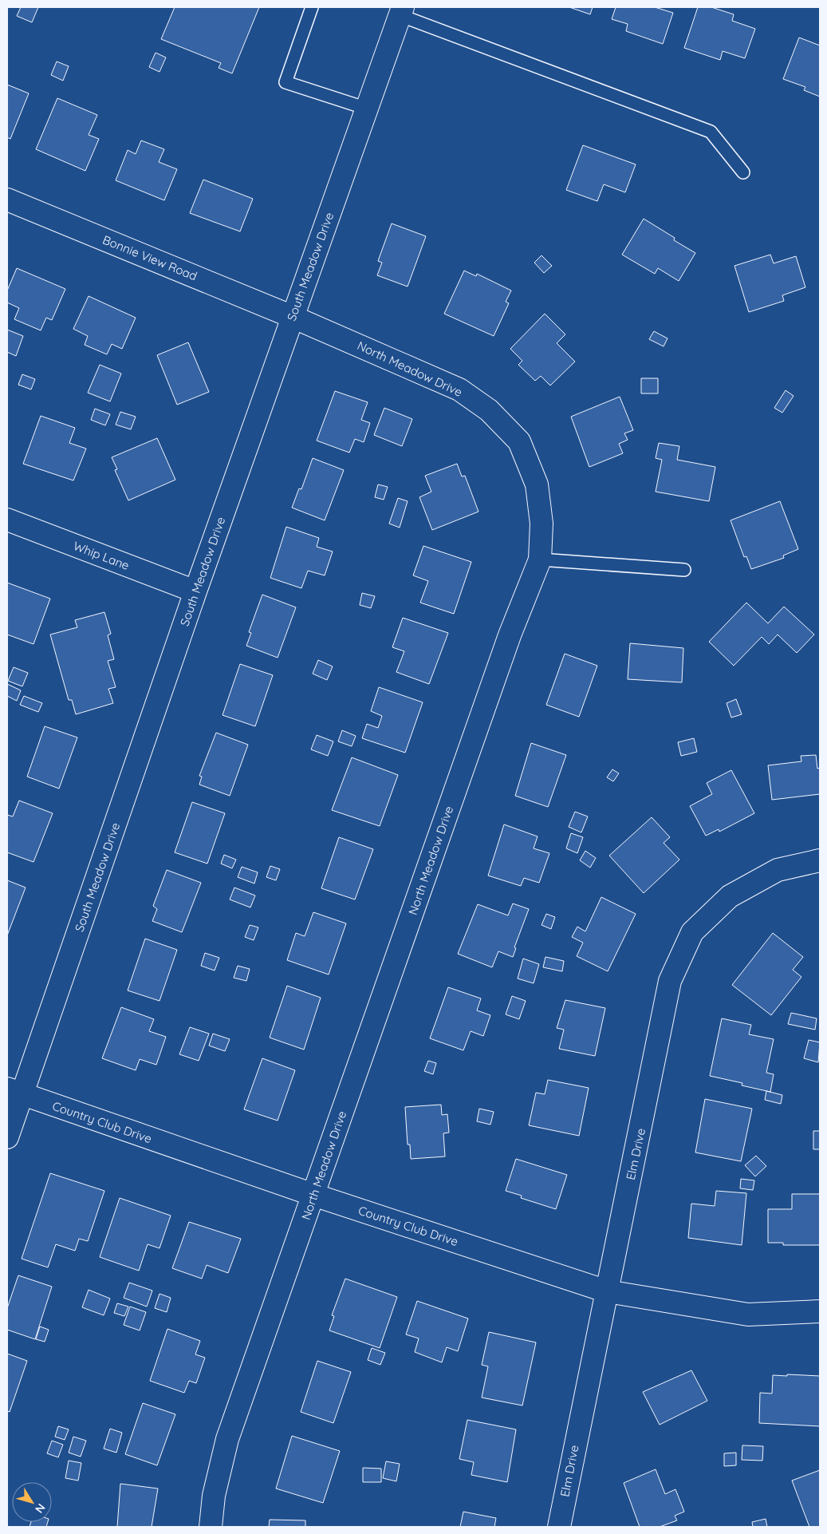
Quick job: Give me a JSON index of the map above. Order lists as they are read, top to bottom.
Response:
{
  "streets": {
    "street": [
      "Bonnie View Road",
      "South Meadow Drive",
      "North Meadow Drive",
      "Whip Lane",
      "Country Club Drive",
      "Elm Drive"
    ]
  },
  "crossings": [
    ["Bonnie View Road", "South Meadow Drive"],
    ["Bonnie View Road", "North Meadow Drive"],
    ["South Meadow Drive", "North Meadow Drive"],
    ["South Meadow Drive", "Whip Lane"],
    ["South Meadow Drive", "Country Club Drive"],
    ["North Meadow Drive", "Country Club Drive"],
    ["Country Club Drive", "Elm Drive"]
  ],
  "north": "bottom right"
}
